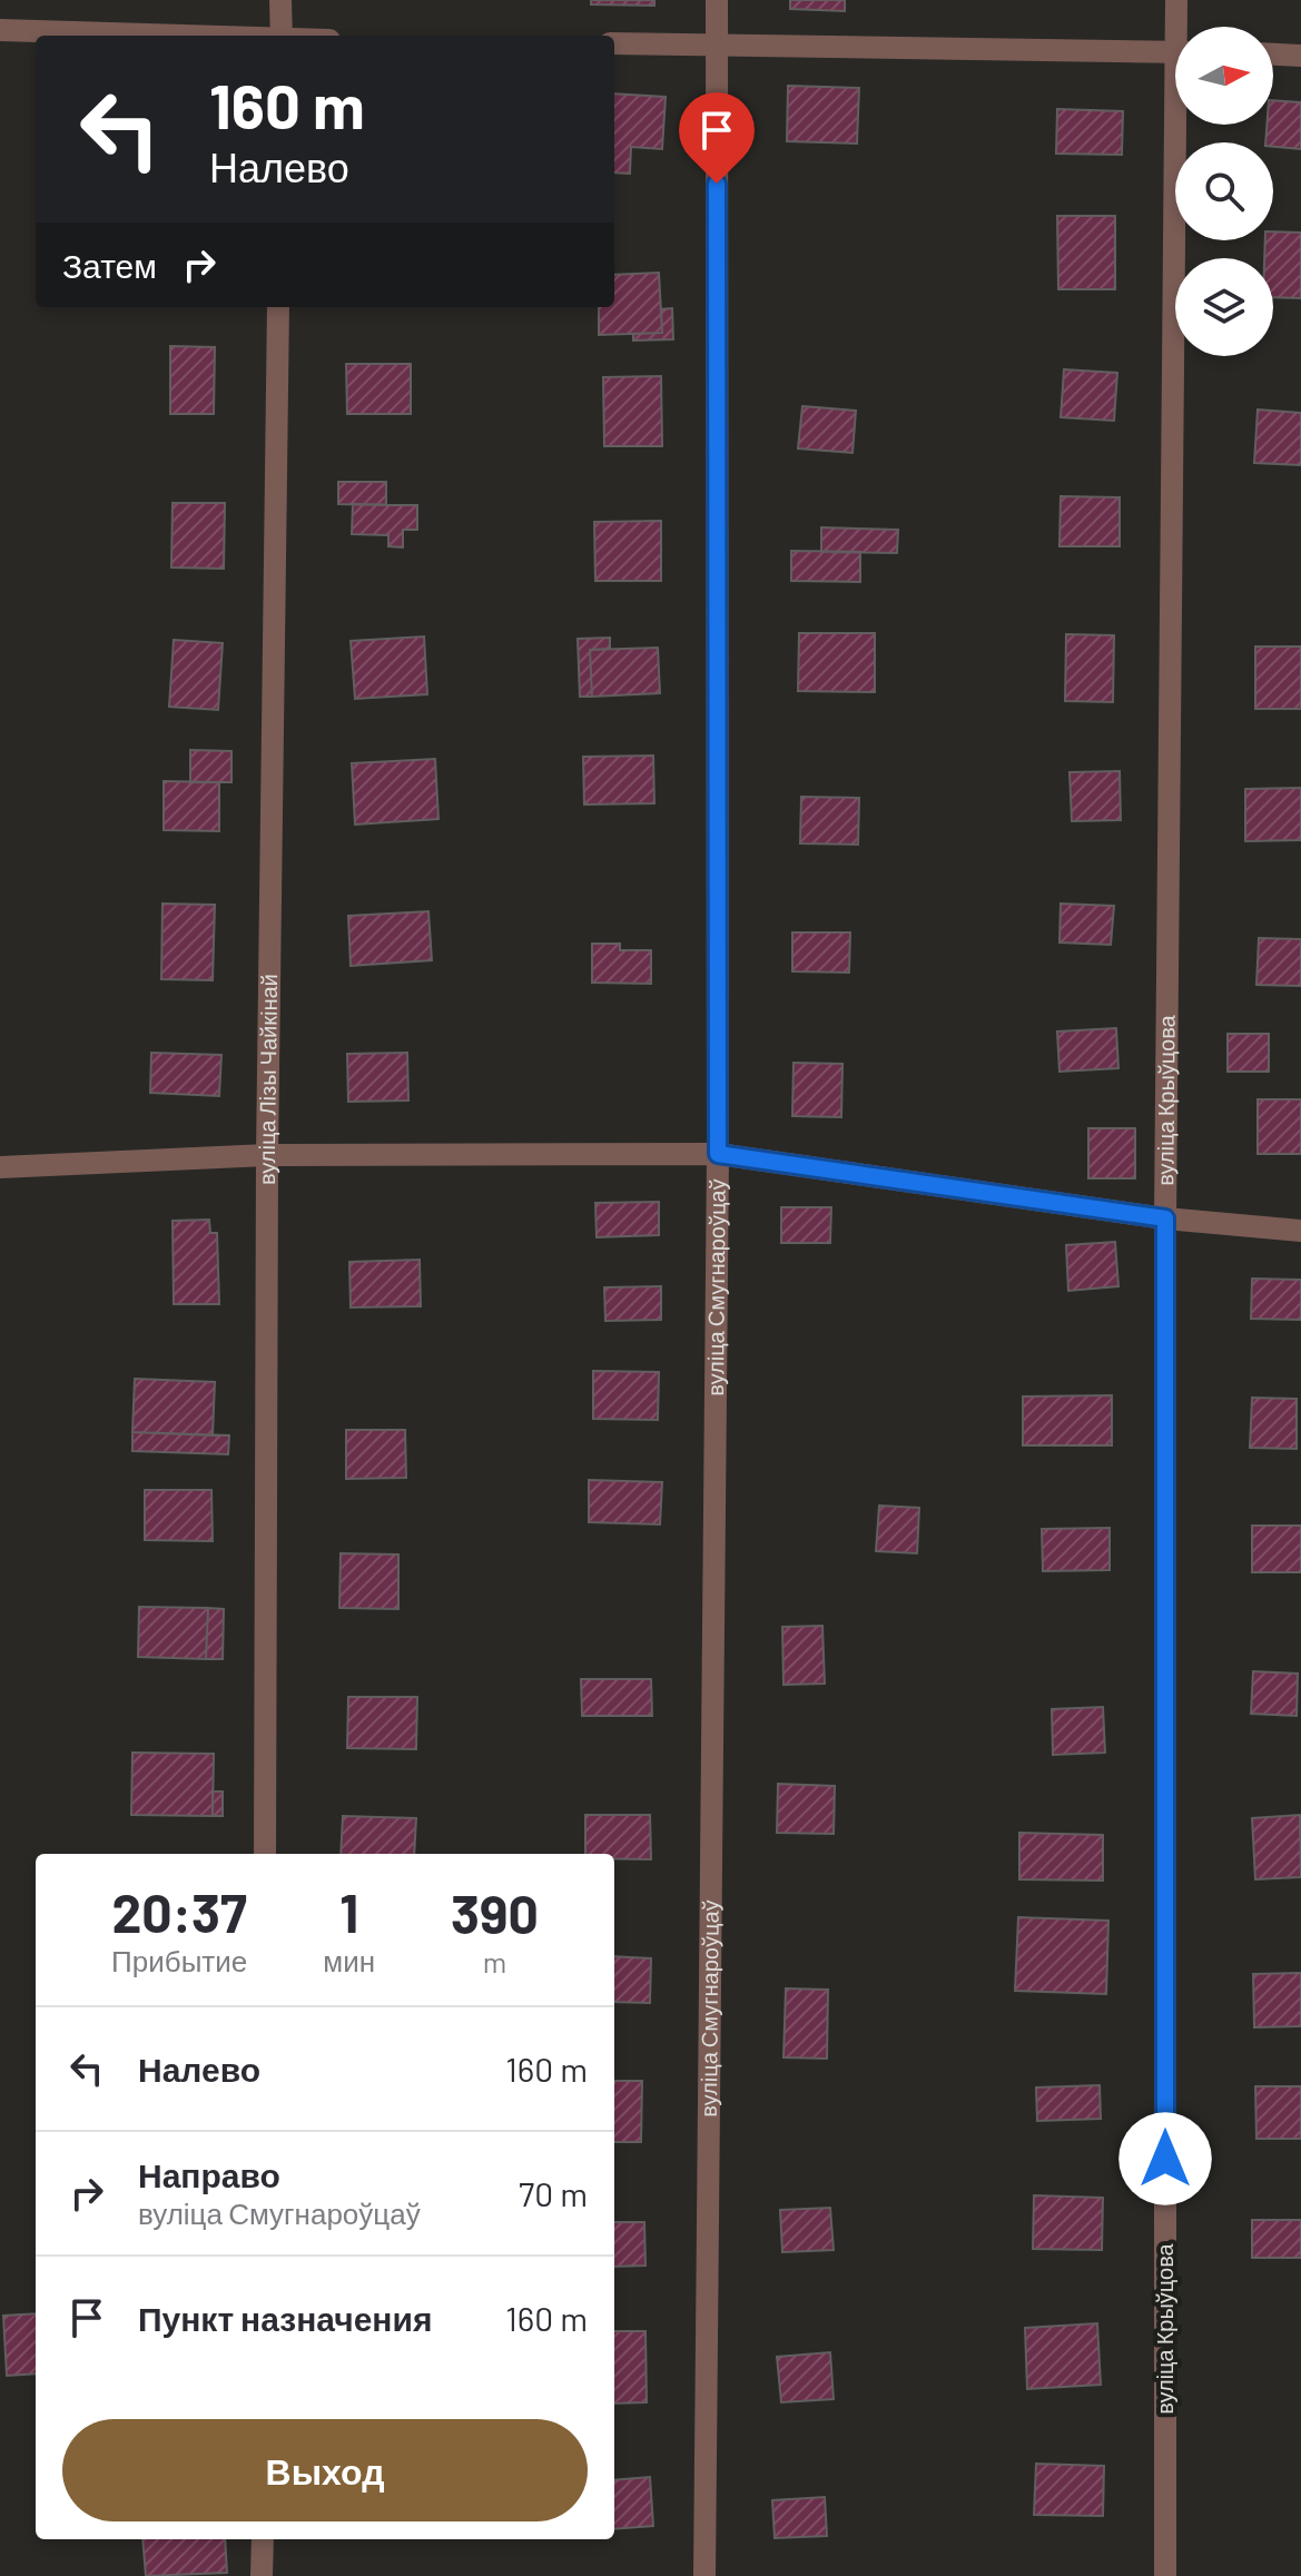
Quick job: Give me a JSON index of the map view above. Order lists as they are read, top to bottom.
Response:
{
  "streets": {
    "street": ["вуліца Лізы Чайкінай", "вуліца Крыўцова", "вуліца Смугнароўцаў"]
  },
  "north": "right",
  "page": {
    "turn": ["160 m", "Налево"],
    "then": "Затем",
    "eta": [
      "20:37",
      "Прибытие",
      "1",
      "мин",
      "390",
      "m"
    ],
    "list": [
      {
        "name": "Налево",
        "value": "160 m"
      },
      {
        "name": "Направо",
        "note": "вуліца Смугнароўцаў",
        "value": "70 m"
      },
      {
        "name": "Пункт назначения",
        "value": "160 m"
      }
    ],
    "buttons": "Выход"
  }
}
